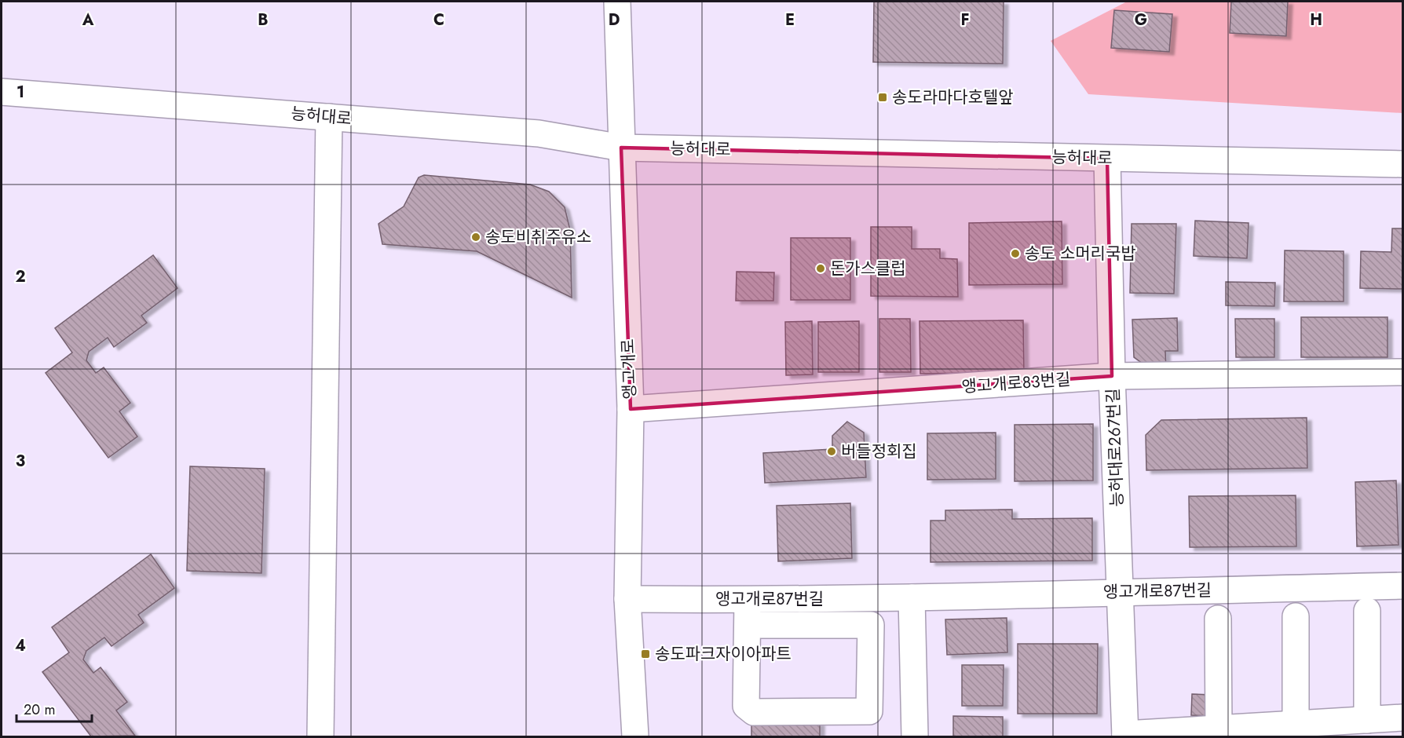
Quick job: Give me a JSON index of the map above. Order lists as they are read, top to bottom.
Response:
{
  "streets": {
    "street": [
      "능허대로",
      "앵고개로",
      "앵고개로83번길",
      "능허대로267번길",
      "앵고개로87번길"
    ]
  },
  "crossings": [
    ["능허대로", "앵고개로"],
    ["능허대로", "능허대로267번길"],
    ["앵고개로", "앵고개로83번길"],
    ["앵고개로", "앵고개로87번길"],
    ["앵고개로83번길", "능허대로267번길"],
    ["능허대로267번길", "앵고개로87번길"]
  ],
  "places": {
    "transit": ["송도라마다호텔앞", "송도파크자이아파트"],
    "other": [
      "송도비취주유소",
      "송도 소머리국밥",
      "돈가스클럽",
      "버들정회집"
    ]
  },
  "scale_bar": "20 m",
  "grid": {
    "columns": [
      "A",
      "B",
      "C",
      "D",
      "E",
      "F",
      "G",
      "H"
    ],
    "rows": [
      "1",
      "2",
      "3",
      "4"
    ]
  }
}
